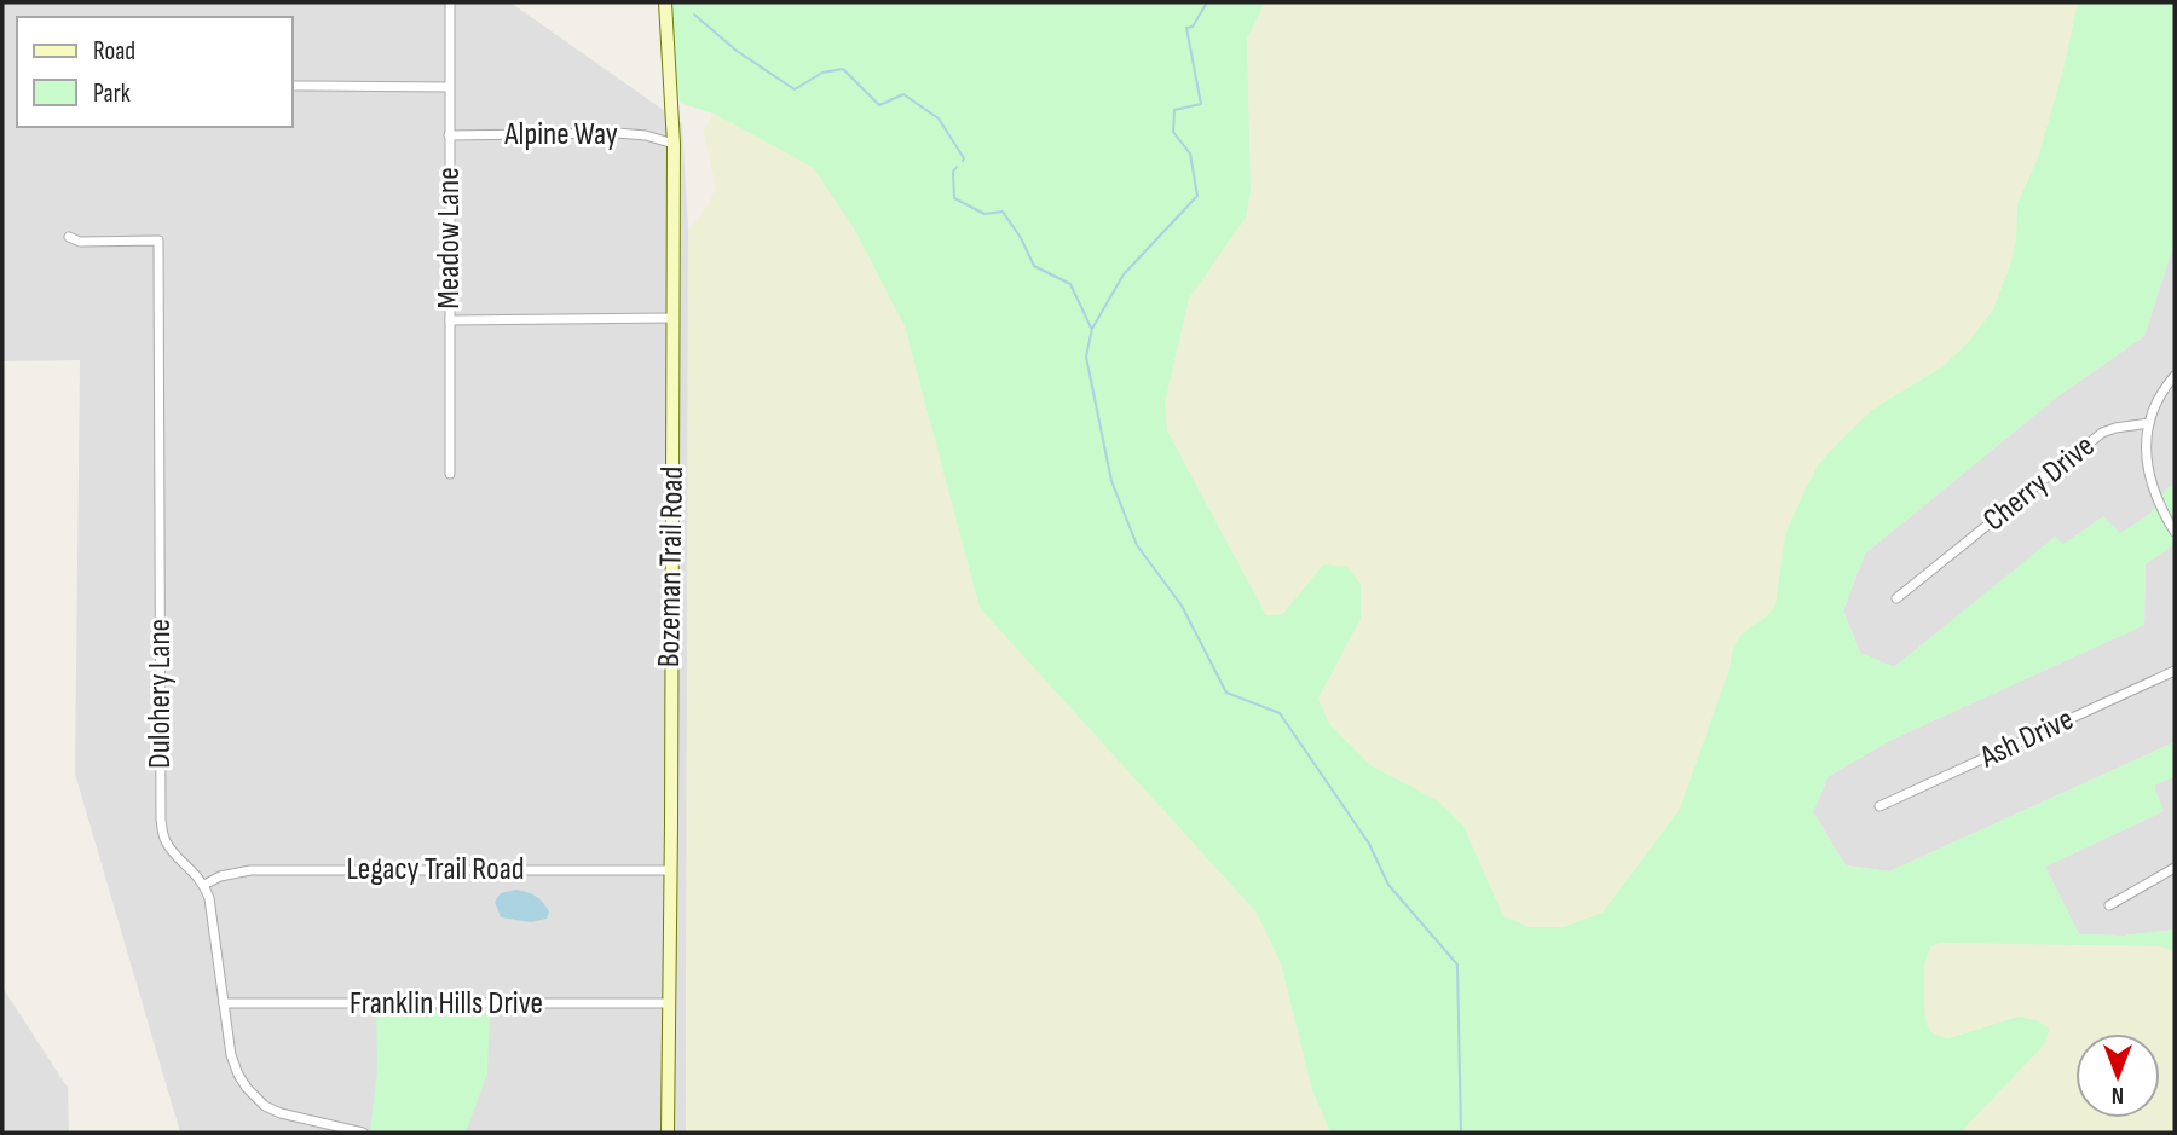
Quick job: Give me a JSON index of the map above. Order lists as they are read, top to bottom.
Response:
{
  "streets": {
    "street": [
      "Alpine Way",
      "Meadow Lane",
      "Cherry Drive",
      "Bozeman Trail Road",
      "Dulohery Lane",
      "Ash Drive",
      "Legacy Trail Road",
      "Franklin Hills Drive"
    ]
  },
  "crossings": [
    ["Alpine Way", "Meadow Lane"],
    ["Alpine Way", "Bozeman Trail Road"],
    ["Bozeman Trail Road", "Legacy Trail Road"],
    ["Bozeman Trail Road", "Franklin Hills Drive"],
    ["Dulohery Lane", "Legacy Trail Road"]
  ],
  "legend": ["Road", "Park"],
  "north": "bottom"
}
